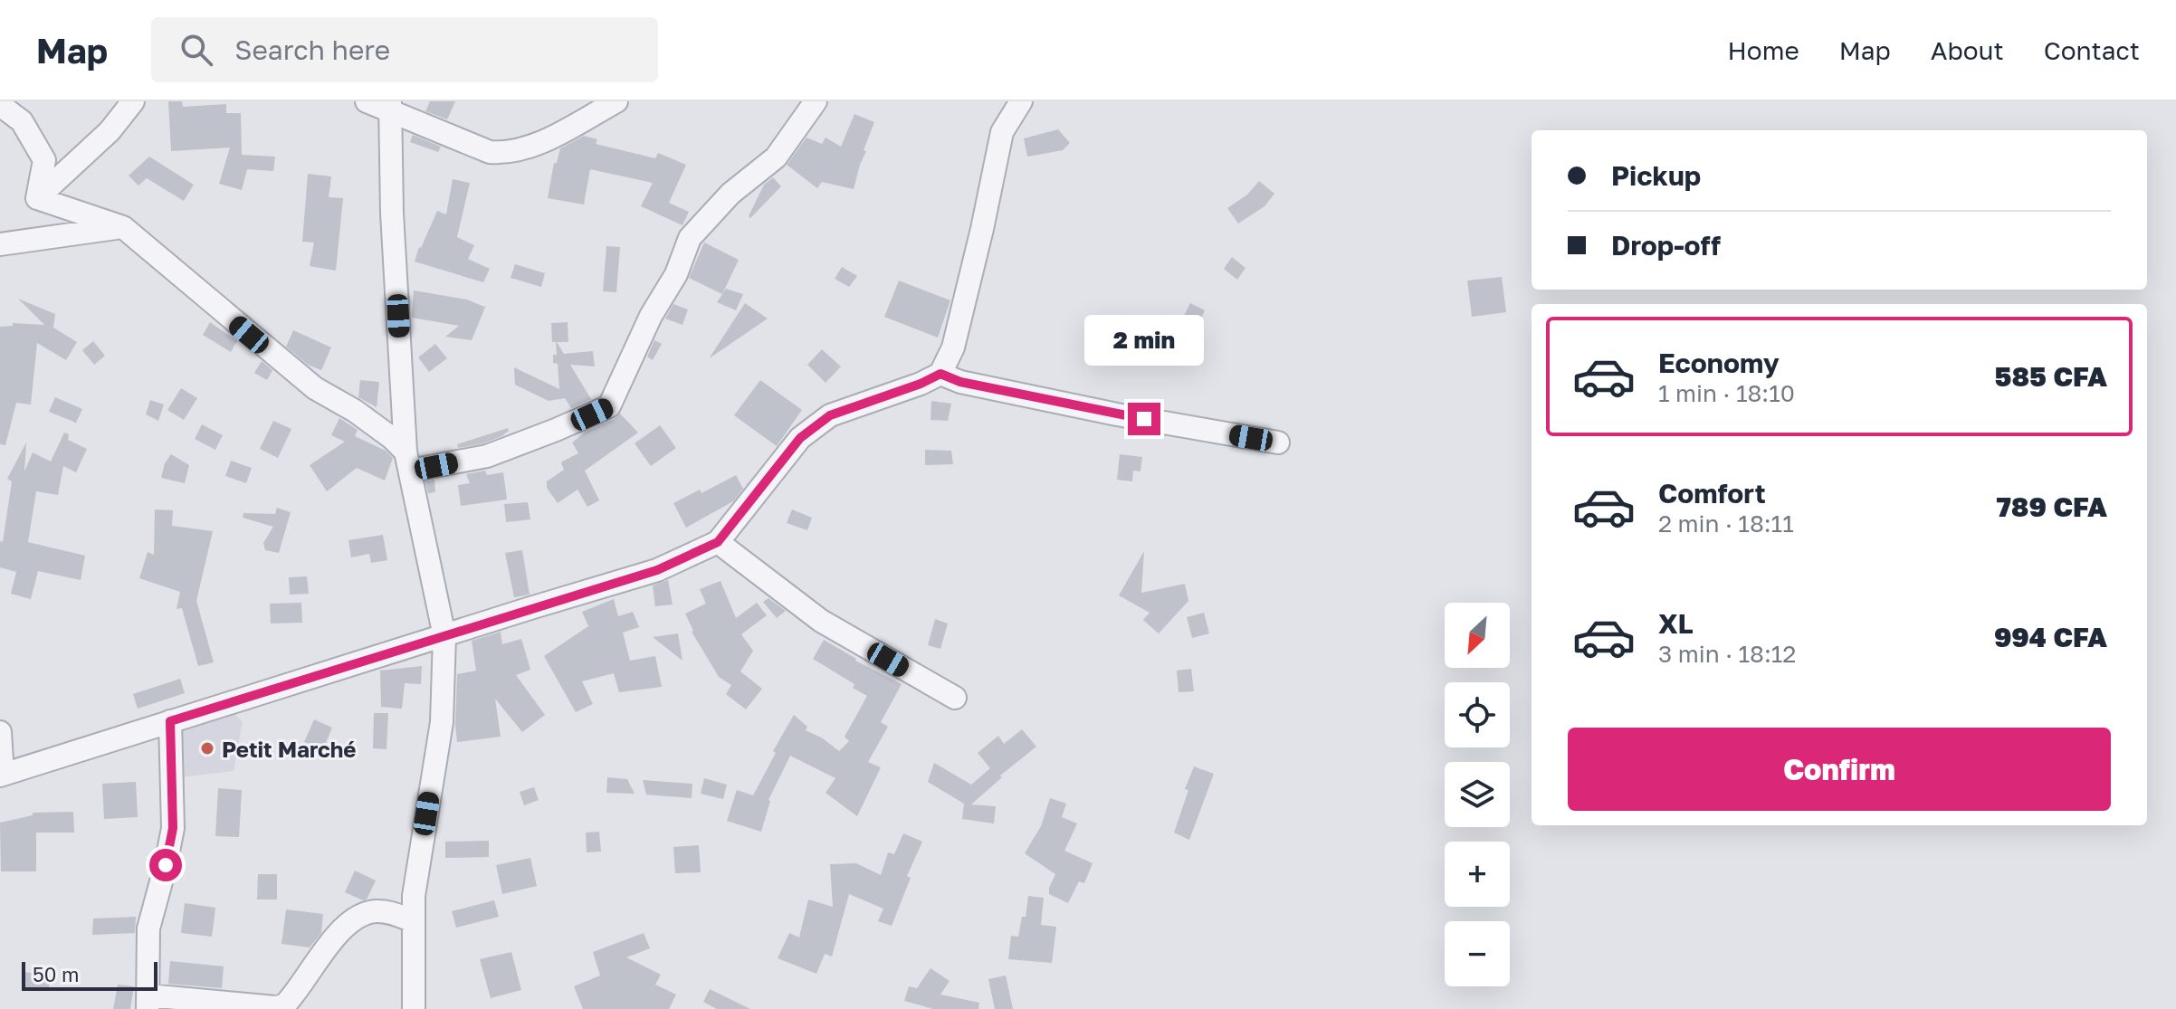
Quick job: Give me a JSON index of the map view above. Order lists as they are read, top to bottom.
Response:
{
  "places": ["Petit Marché"],
  "scale_bar": "50 m",
  "north": "bottom left",
  "page": {
    "header": "Map",
    "search": "Search here",
    "nav": [
      "Home",
      "Map",
      "About",
      "Contact"
    ],
    "banner": ["Pickup", "Drop-off"],
    "bubble": "2 min",
    "list": [
      {
        "name": "Economy",
        "note": "1 min · 18:10",
        "value": "585 CFA"
      },
      {
        "name": "Comfort",
        "note": "2 min · 18:11",
        "value": "789 CFA"
      },
      {
        "name": "XL",
        "note": "3 min · 18:12",
        "value": "994 CFA"
      }
    ],
    "map_buttons": ["+", "−"],
    "buttons": "Confirm",
    "scale": "50 m"
  }
}
